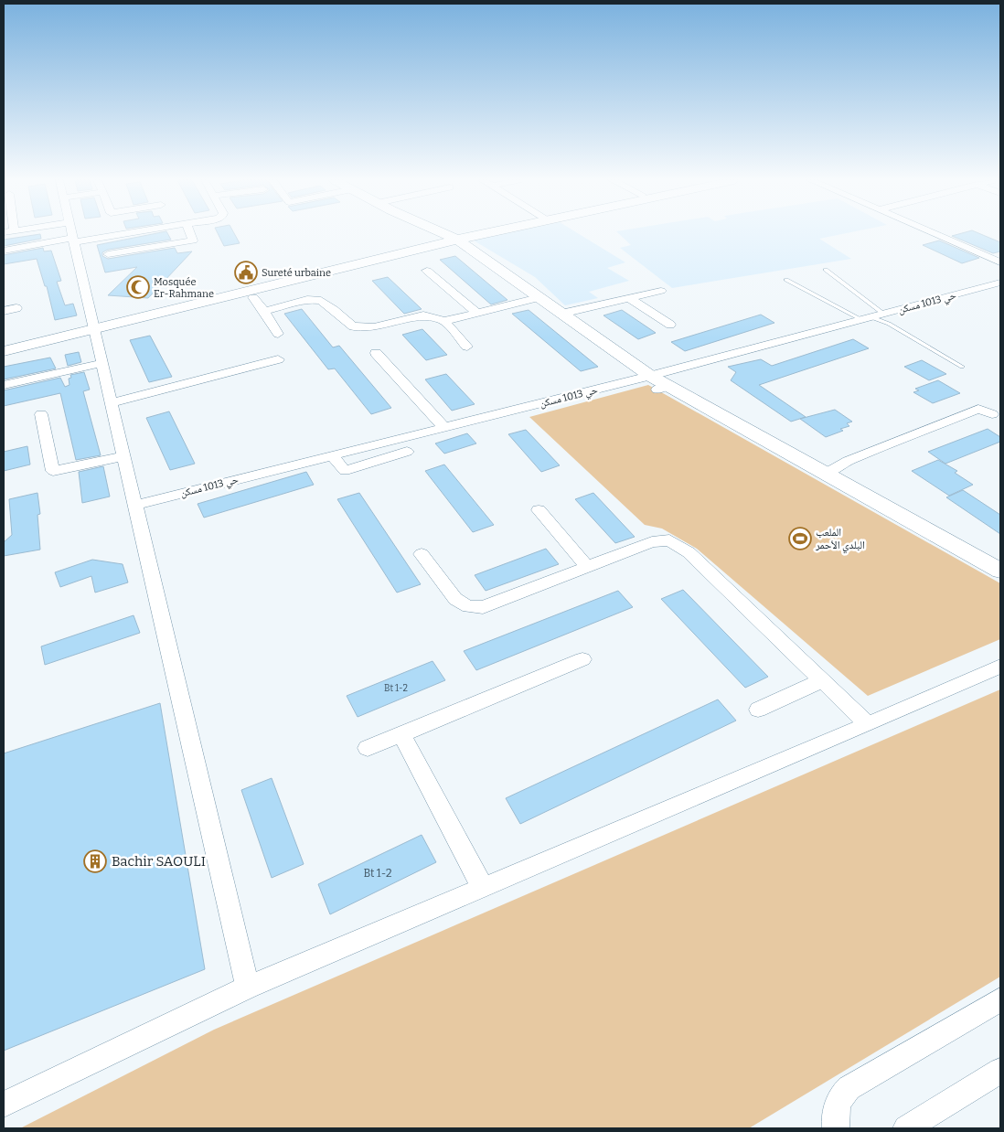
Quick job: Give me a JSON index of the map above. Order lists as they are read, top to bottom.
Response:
{
  "streets": {
    "street": ["حي 1013 مسكن"]
  },
  "places": {
    "public building": ["Sureté urbaine"],
    "mosque": ["Mosquée Er-Rahmane"],
    "sports": ["الملعب البلدي الأحمر"],
    "building": ["Bachir SAOULI"]
  },
  "house_numbers": ["Bt 1-2", "Bt 1-2"]
}
